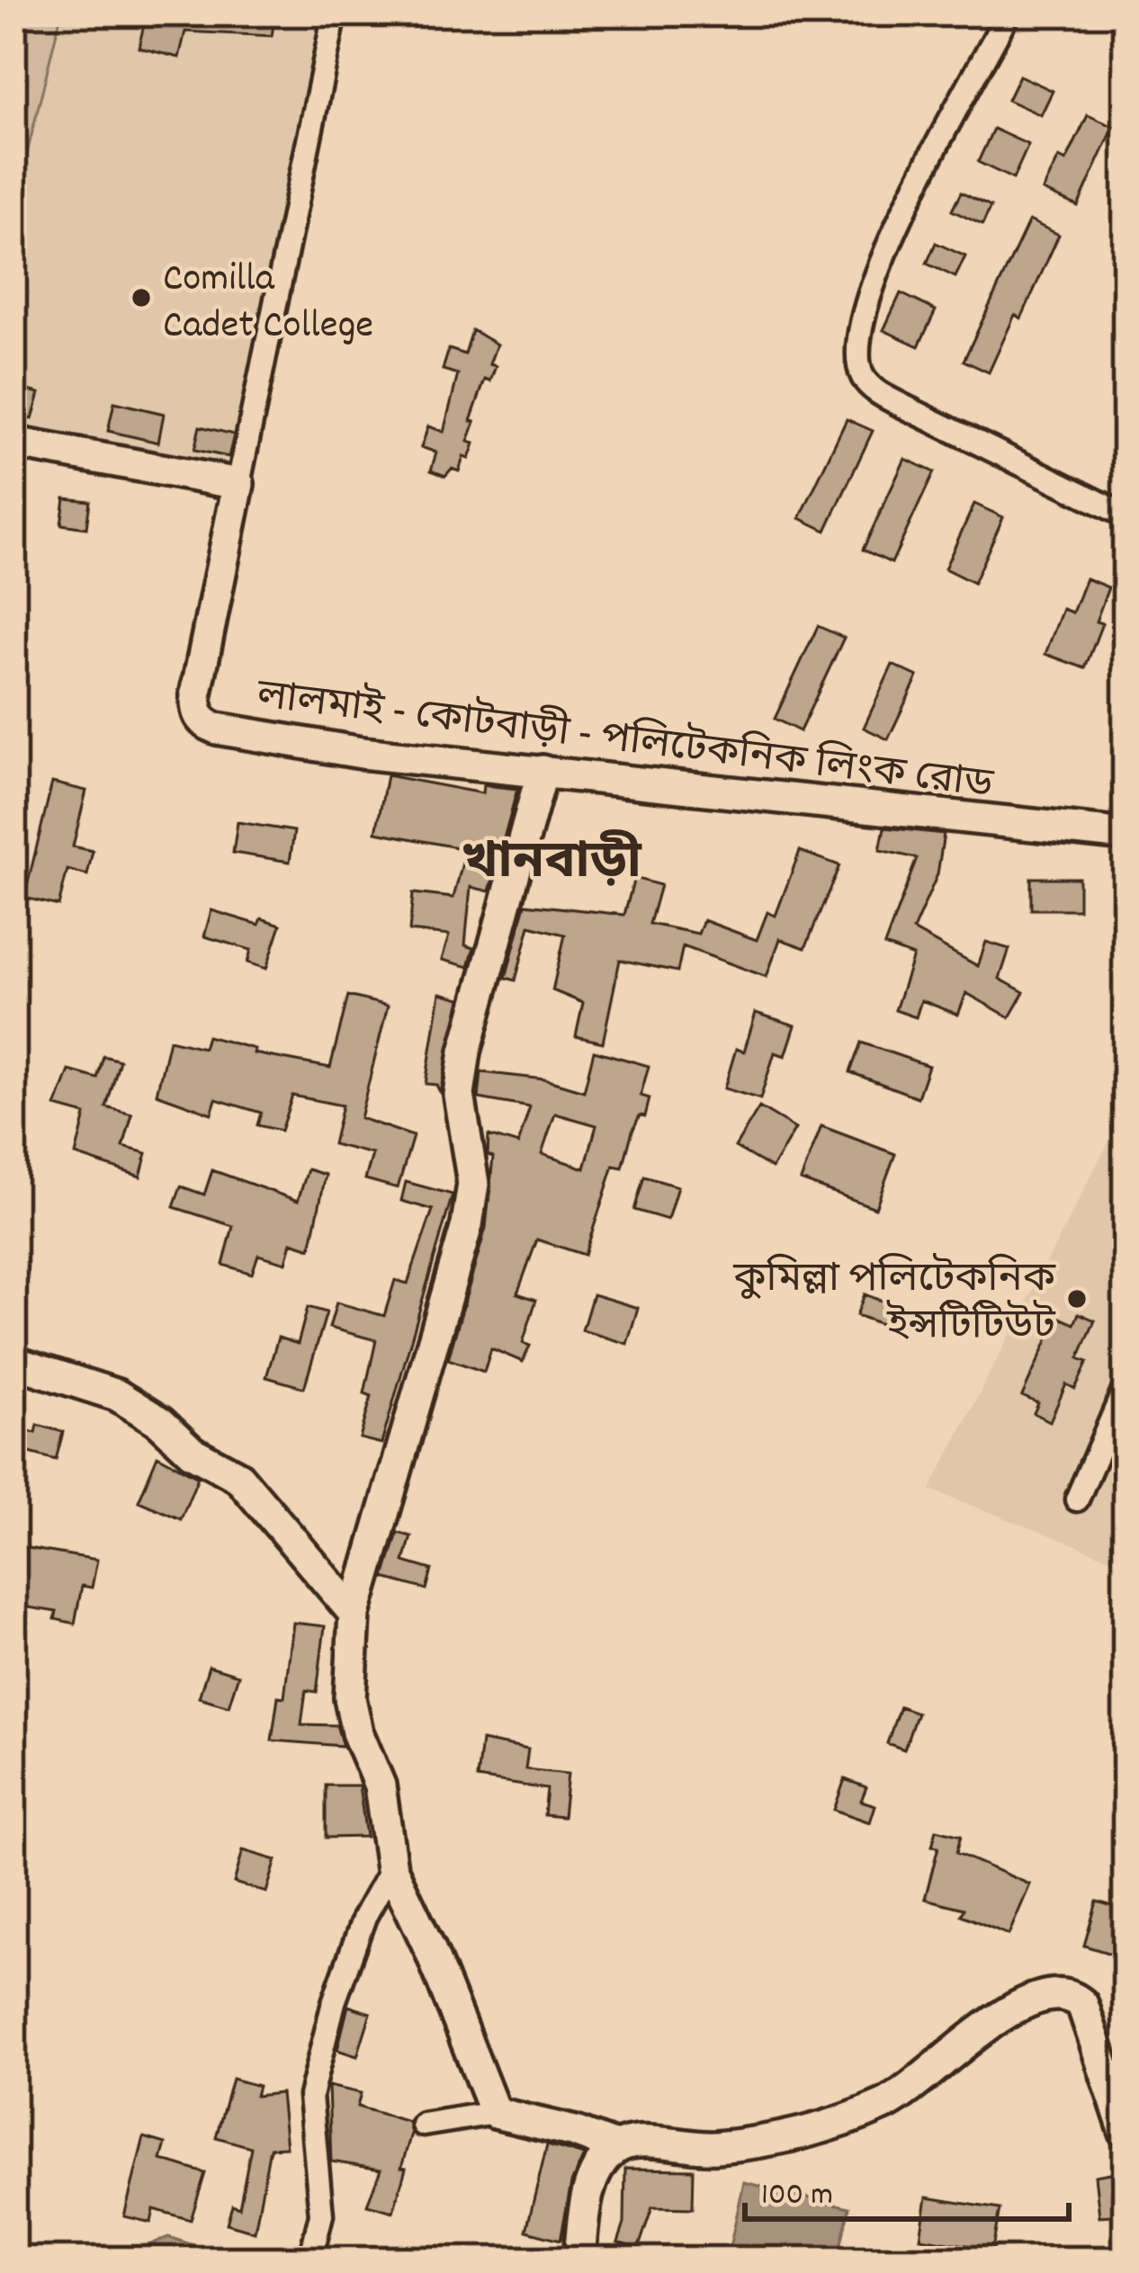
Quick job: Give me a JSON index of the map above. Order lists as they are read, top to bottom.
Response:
{
  "streets": {
    "street": ["লালমাই - কোটবাড়ী - পলিটেকনিক লিংক রোড"]
  },
  "districts": ["খানবাড়ী"],
  "places": ["Comilla Cadet College", "কুমিল্লা পলিটেকনিক ইন্সটিটিউট"],
  "scale_bar": "100 m"
}
